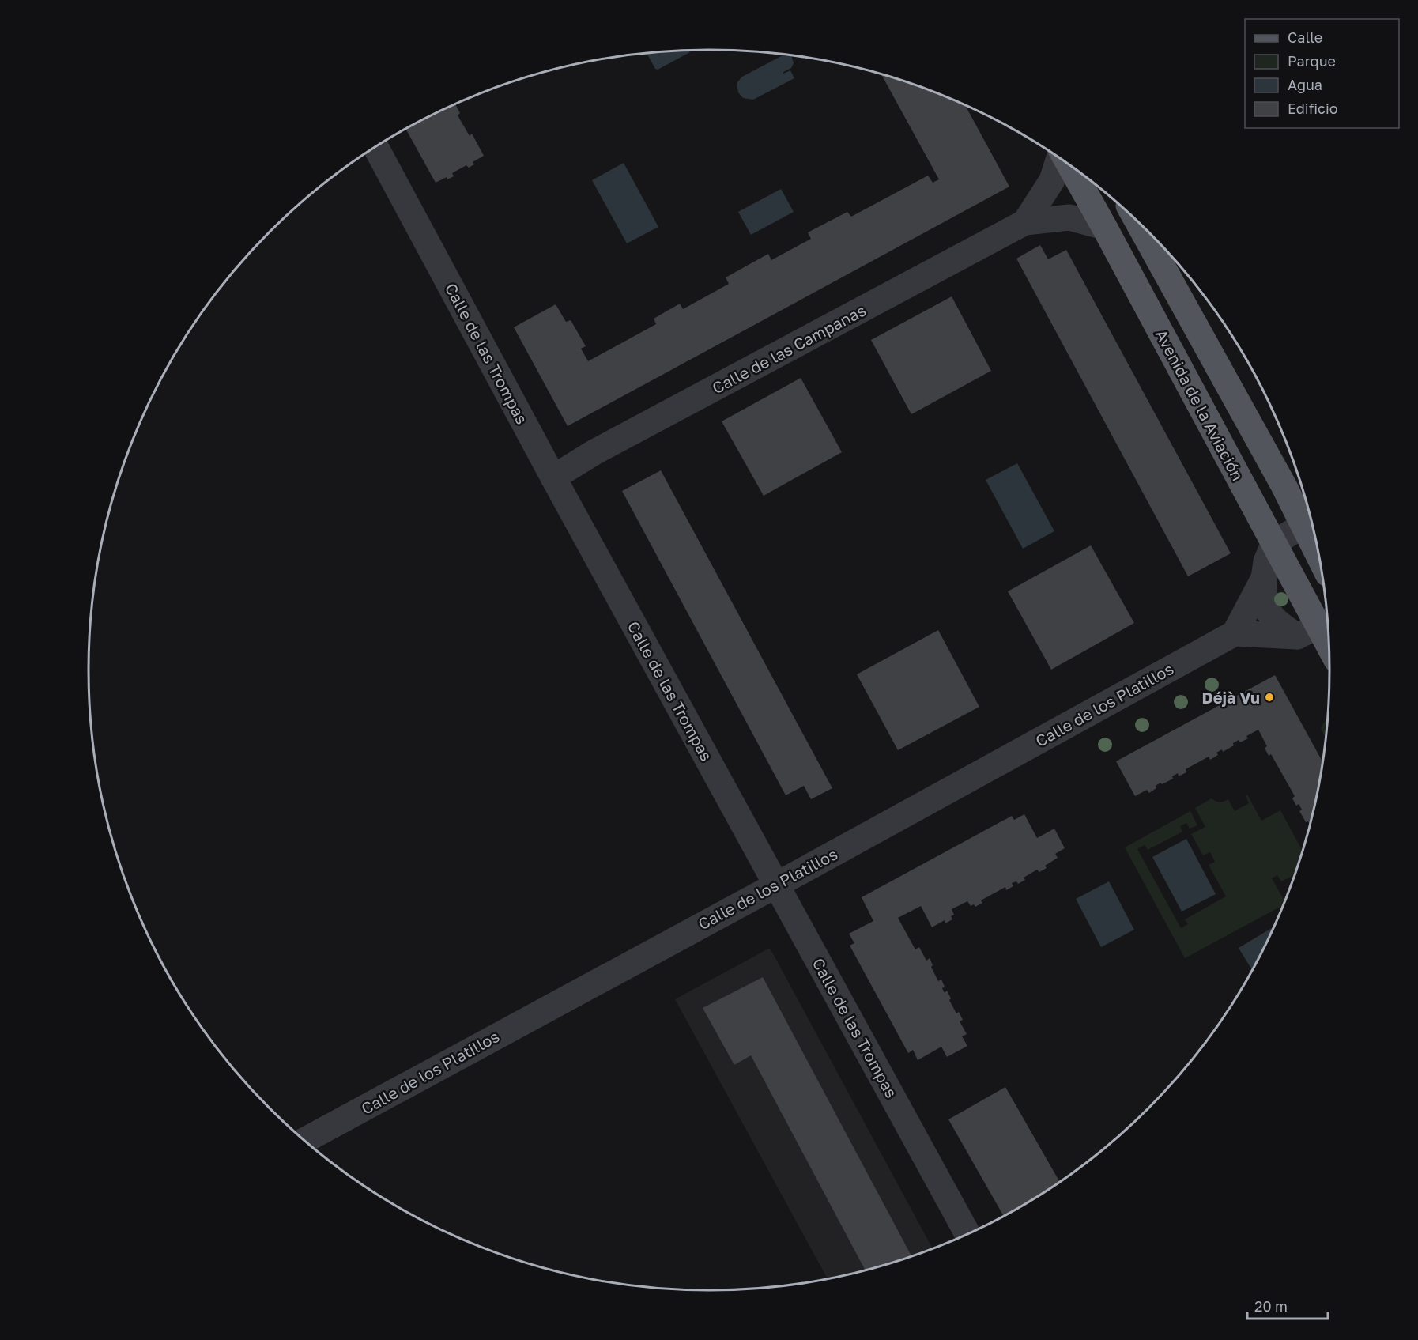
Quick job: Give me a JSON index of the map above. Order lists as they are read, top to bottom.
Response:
{
  "streets": {
    "main road": ["Avenida de la Aviación"],
    "street": ["Calle de las Campanas", "Calle de las Trompas", "Calle de los Platillos"]
  },
  "crossings": [
    ["Calle de las Campanas", "Calle de las Trompas"],
    ["Calle de las Campanas", "Avenida de la Aviación"],
    ["Calle de las Trompas", "Calle de los Platillos"]
  ],
  "places": ["Déjà Vu"],
  "legend": [
    "Calle",
    "Parque",
    "Agua",
    "Edificio"
  ],
  "scale_bar": "20 m"
}
